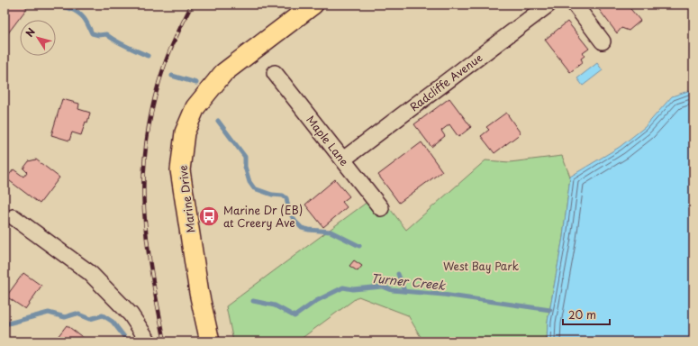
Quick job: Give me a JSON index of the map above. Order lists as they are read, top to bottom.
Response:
{
  "streets": {
    "main road": ["Marine Drive"],
    "street": ["Radcliffe Avenue", "Maple Lane"]
  },
  "crossings": [
    ["Radcliffe Avenue", "Maple Lane"]
  ],
  "water": ["Turner Creek"],
  "parks": ["West Bay Park"],
  "places": {
    "bus stop": ["Marine Dr (EB) at Creery Ave"]
  },
  "scale_bar": "20 m",
  "north": "top left"
}
